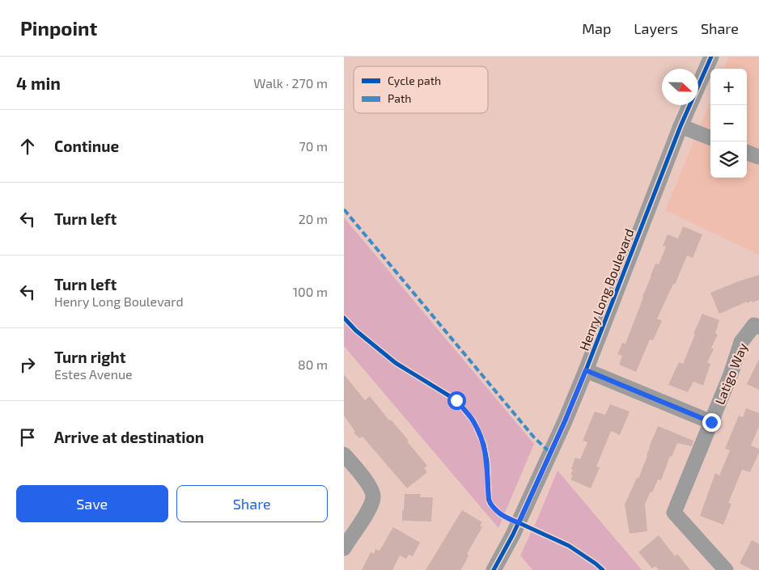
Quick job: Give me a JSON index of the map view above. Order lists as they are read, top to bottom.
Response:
{
  "streets": {
    "street": ["Henry Long Boulevard", "Latigo Way"]
  },
  "legend": ["Cycle path", "Path"],
  "north": "right",
  "page": {
    "header": "Pinpoint",
    "nav": ["Map", "Layers", "Share"],
    "heading": ["4 min", "Walk · 270 m"],
    "map_buttons": ["+", "−"],
    "list": [
      ["Continue", "70 m"],
      ["Turn left", "20 m"],
      ["Turn left", "Henry Long Boulevard", "100 m"],
      ["Turn right", "Estes Avenue", "80 m"],
      "Arrive at destination"
    ],
    "buttons": ["Save", "Share"]
  }
}
